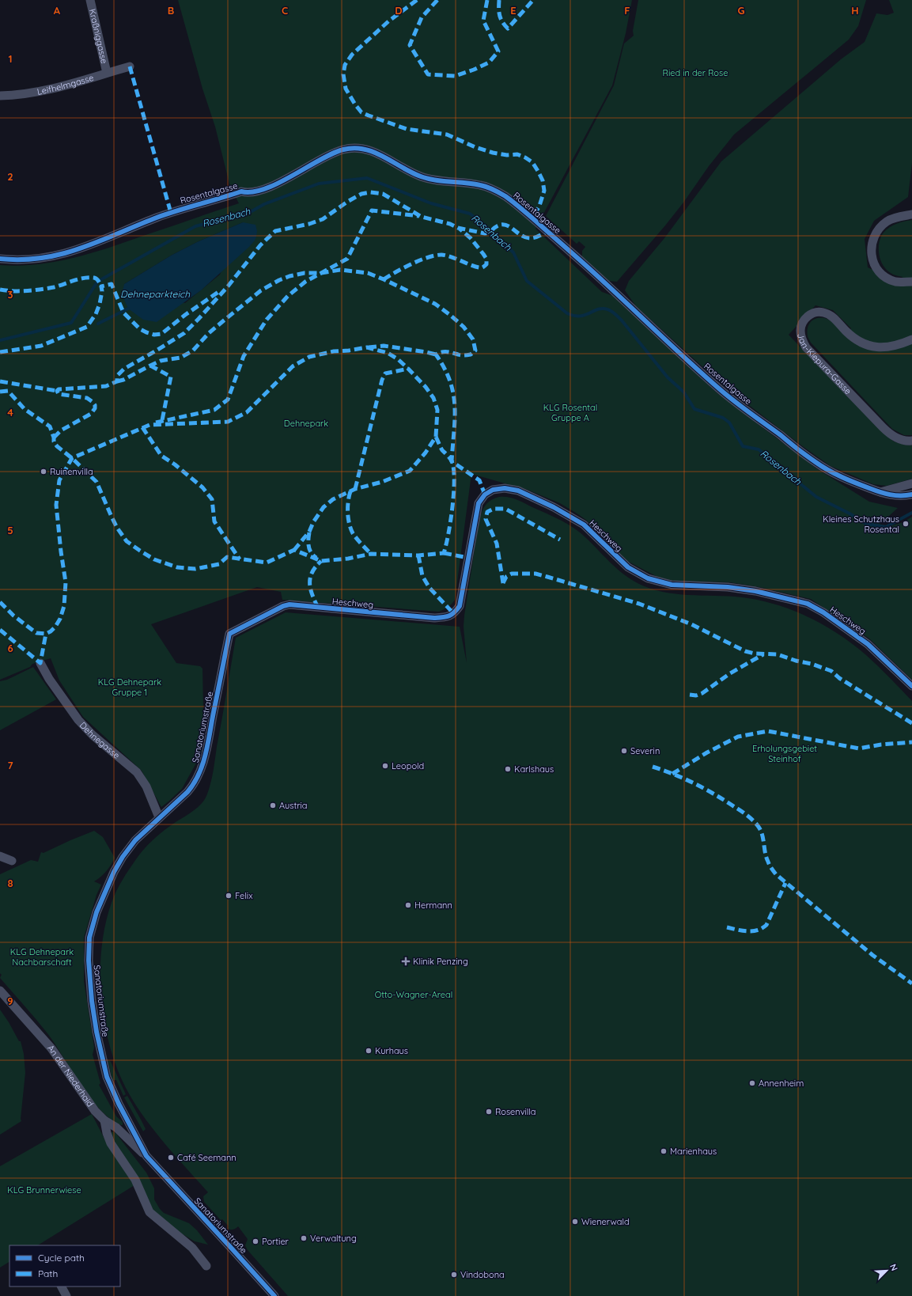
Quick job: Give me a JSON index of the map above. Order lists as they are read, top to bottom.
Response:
{
  "streets": {
    "street": [
      "Kraßniggasse",
      "Leifhelmgasse",
      "Rosentalgasse",
      "Jan-Kiepura-Gasse",
      "Heschweg",
      "Sanatoriumstraße",
      "Dehnegasse",
      "An der Niederhaid"
    ]
  },
  "crossings": [
    ["Kraßniggasse", "Leifhelmgasse"],
    ["Heschweg", "Sanatoriumstraße"],
    ["Sanatoriumstraße", "Dehnegasse"],
    ["Sanatoriumstraße", "An der Niederhaid"]
  ],
  "water": ["Rosenbach", "Dehneparkteich"],
  "parks": [
    "Ried in der Rose",
    "KLG Rosental Gruppe A",
    "Dehnepark",
    "KLG Dehnepark Gruppe 1",
    "Erholungsgebiet Steinhof",
    "KLG Dehnepark Nachbarschaft",
    "Otto-Wagner-Areal",
    "KLG Brunnerwiese"
  ],
  "places": {
    "other": [
      "Ruinenvilla",
      "Kleines Schutzhaus Rosental",
      "Severin",
      "Leopold",
      "Karlshaus",
      "Austria",
      "Felix",
      "Hermann",
      "Kurhaus",
      "Annenheim",
      "Rosenvilla",
      "Marienhaus",
      "Café Seemann",
      "Wienerwald",
      "Verwaltung",
      "Portier",
      "Vindobona"
    ],
    "health": ["Klinik Penzing"]
  },
  "legend": ["Cycle path", "Path"],
  "north": "top right",
  "grid": {
    "columns": [
      "A",
      "B",
      "C",
      "D",
      "E",
      "F",
      "G",
      "H"
    ],
    "rows": [
      "1",
      "2",
      "3",
      "4",
      "5",
      "6",
      "7",
      "8",
      "9"
    ]
  }
}
